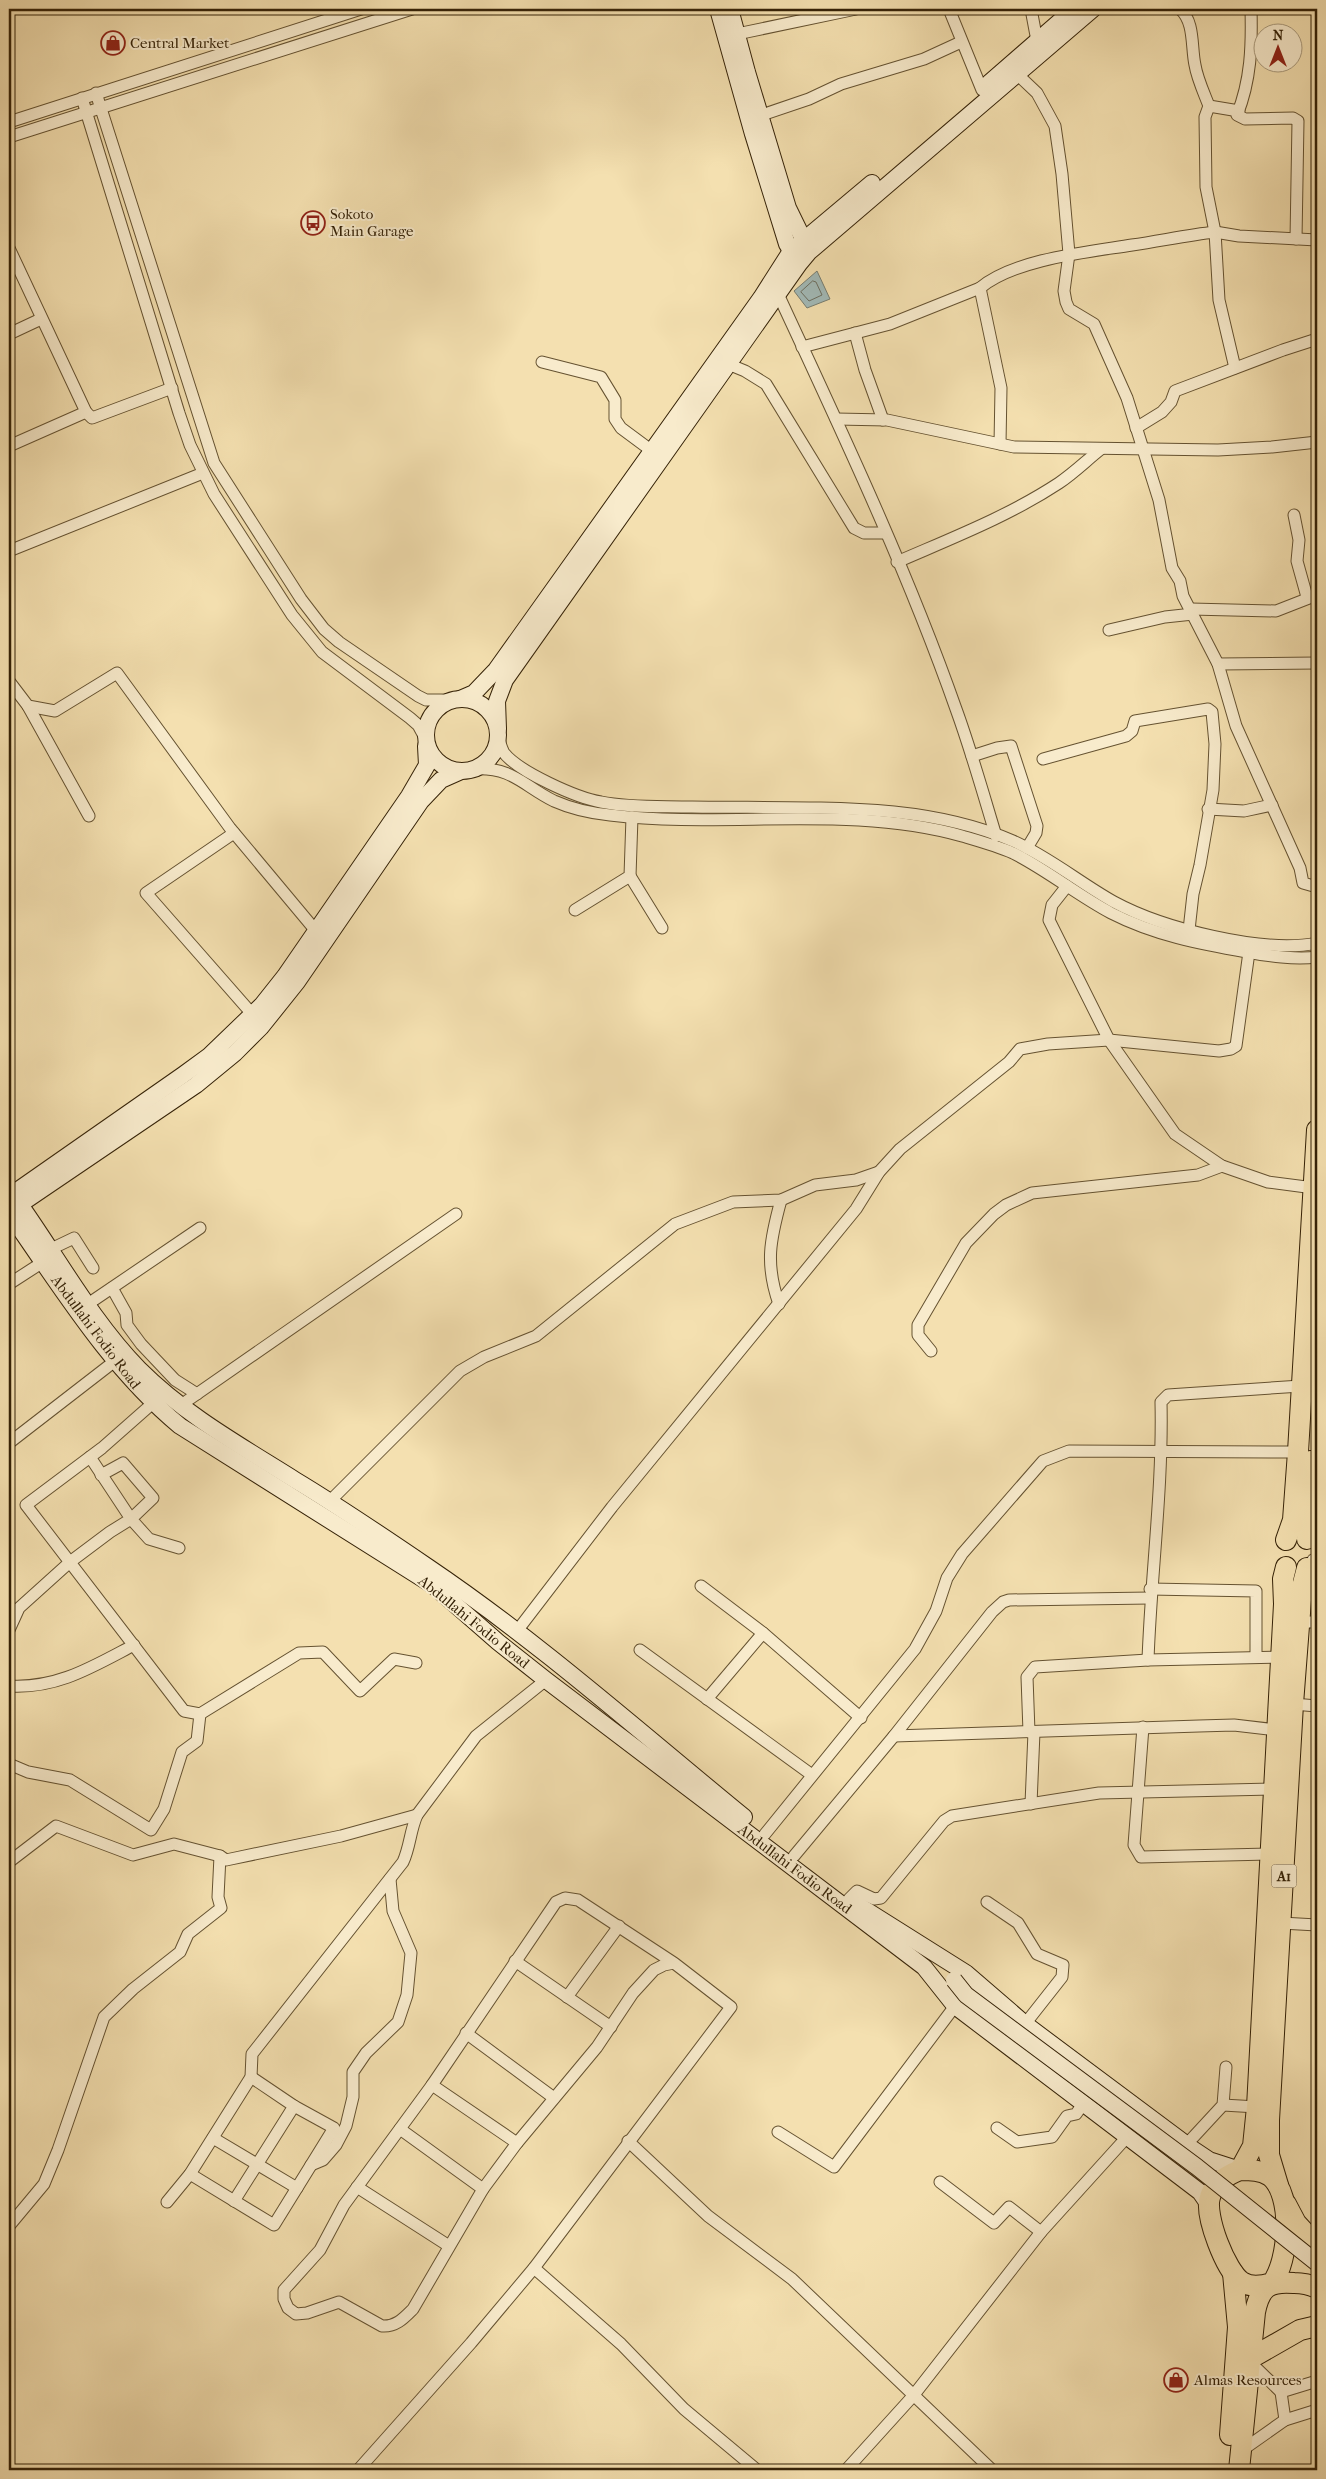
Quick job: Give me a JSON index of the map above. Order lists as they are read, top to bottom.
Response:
{
  "streets": {
    "highway": ["A1"],
    "main road": ["Abdullahi Fodio Road"]
  },
  "places": {
    "shop": ["Central Market", "Almas Resources"],
    "bus stop": ["Sokoto Main Garage"]
  },
  "north": "top"
}
